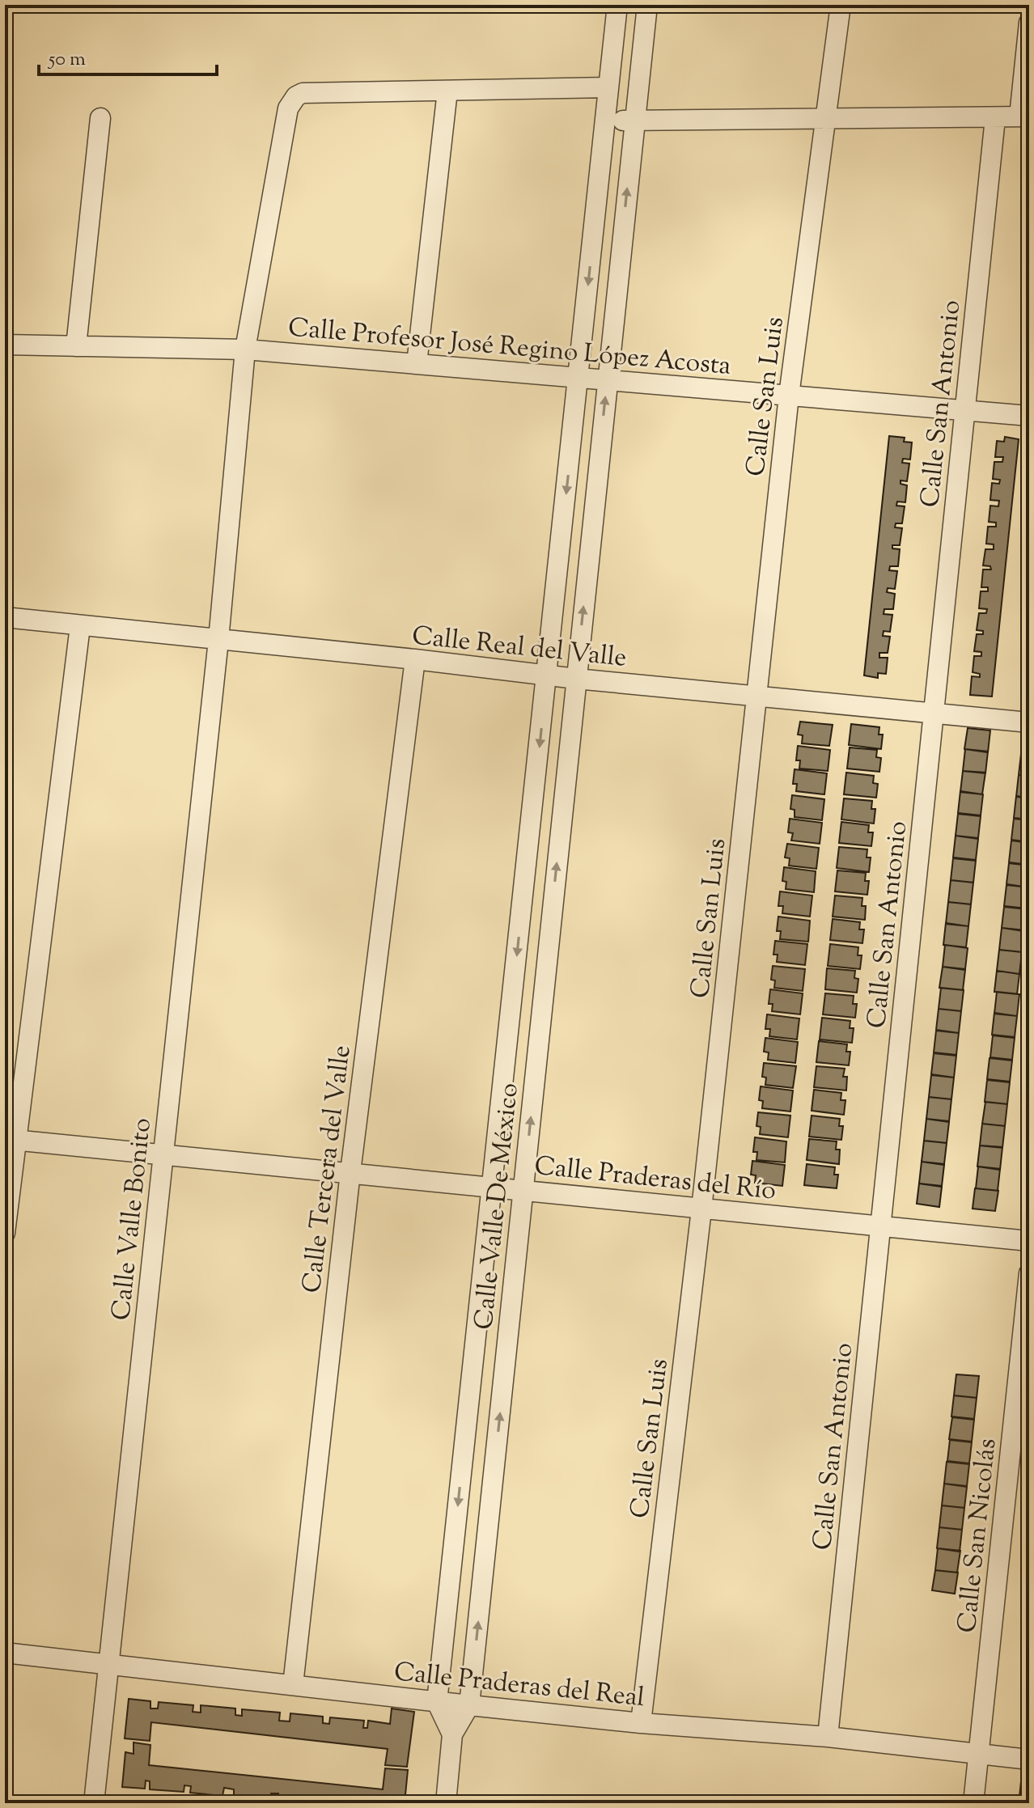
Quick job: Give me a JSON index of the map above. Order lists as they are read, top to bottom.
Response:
{
  "streets": {
    "street": [
      "Calle Profesor José Regino López Acosta",
      "Calle San Luis",
      "Calle San Antonio",
      "Calle Real del Valle",
      "Calle Tercera del Valle",
      "Calle Praderas del Río",
      "Calle Valle De México",
      "Calle Valle Bonito",
      "Calle San Nicolás",
      "Calle Praderas del Real"
    ]
  },
  "crossings": [
    ["Calle Profesor José Regino López Acosta", "Calle San Luis"],
    ["Calle Profesor José Regino López Acosta", "Calle San Antonio"],
    ["Calle Profesor José Regino López Acosta", "Calle Valle De México"],
    ["Calle Profesor José Regino López Acosta", "Calle Valle Bonito"],
    ["Calle San Luis", "Calle Real del Valle"],
    ["Calle San Luis", "Calle Praderas del Río"],
    ["Calle San Luis", "Calle Praderas del Real"],
    ["Calle San Antonio", "Calle Real del Valle"],
    ["Calle San Antonio", "Calle Praderas del Río"],
    ["Calle San Antonio", "Calle Praderas del Real"],
    ["Calle Real del Valle", "Calle Tercera del Valle"],
    ["Calle Real del Valle", "Calle Valle De México"],
    ["Calle Real del Valle", "Calle Valle Bonito"],
    ["Calle Tercera del Valle", "Calle Praderas del Río"],
    ["Calle Tercera del Valle", "Calle Praderas del Real"],
    ["Calle Praderas del Río", "Calle Valle De México"],
    ["Calle Praderas del Río", "Calle Valle Bonito"],
    ["Calle Valle De México", "Calle Valle Bonito"],
    ["Calle Valle De México", "Calle Praderas del Real"],
    ["Calle Valle Bonito", "Calle Praderas del Real"],
    ["Calle San Nicolás", "Calle Praderas del Real"]
  ],
  "scale_bar": "50 m"
}
